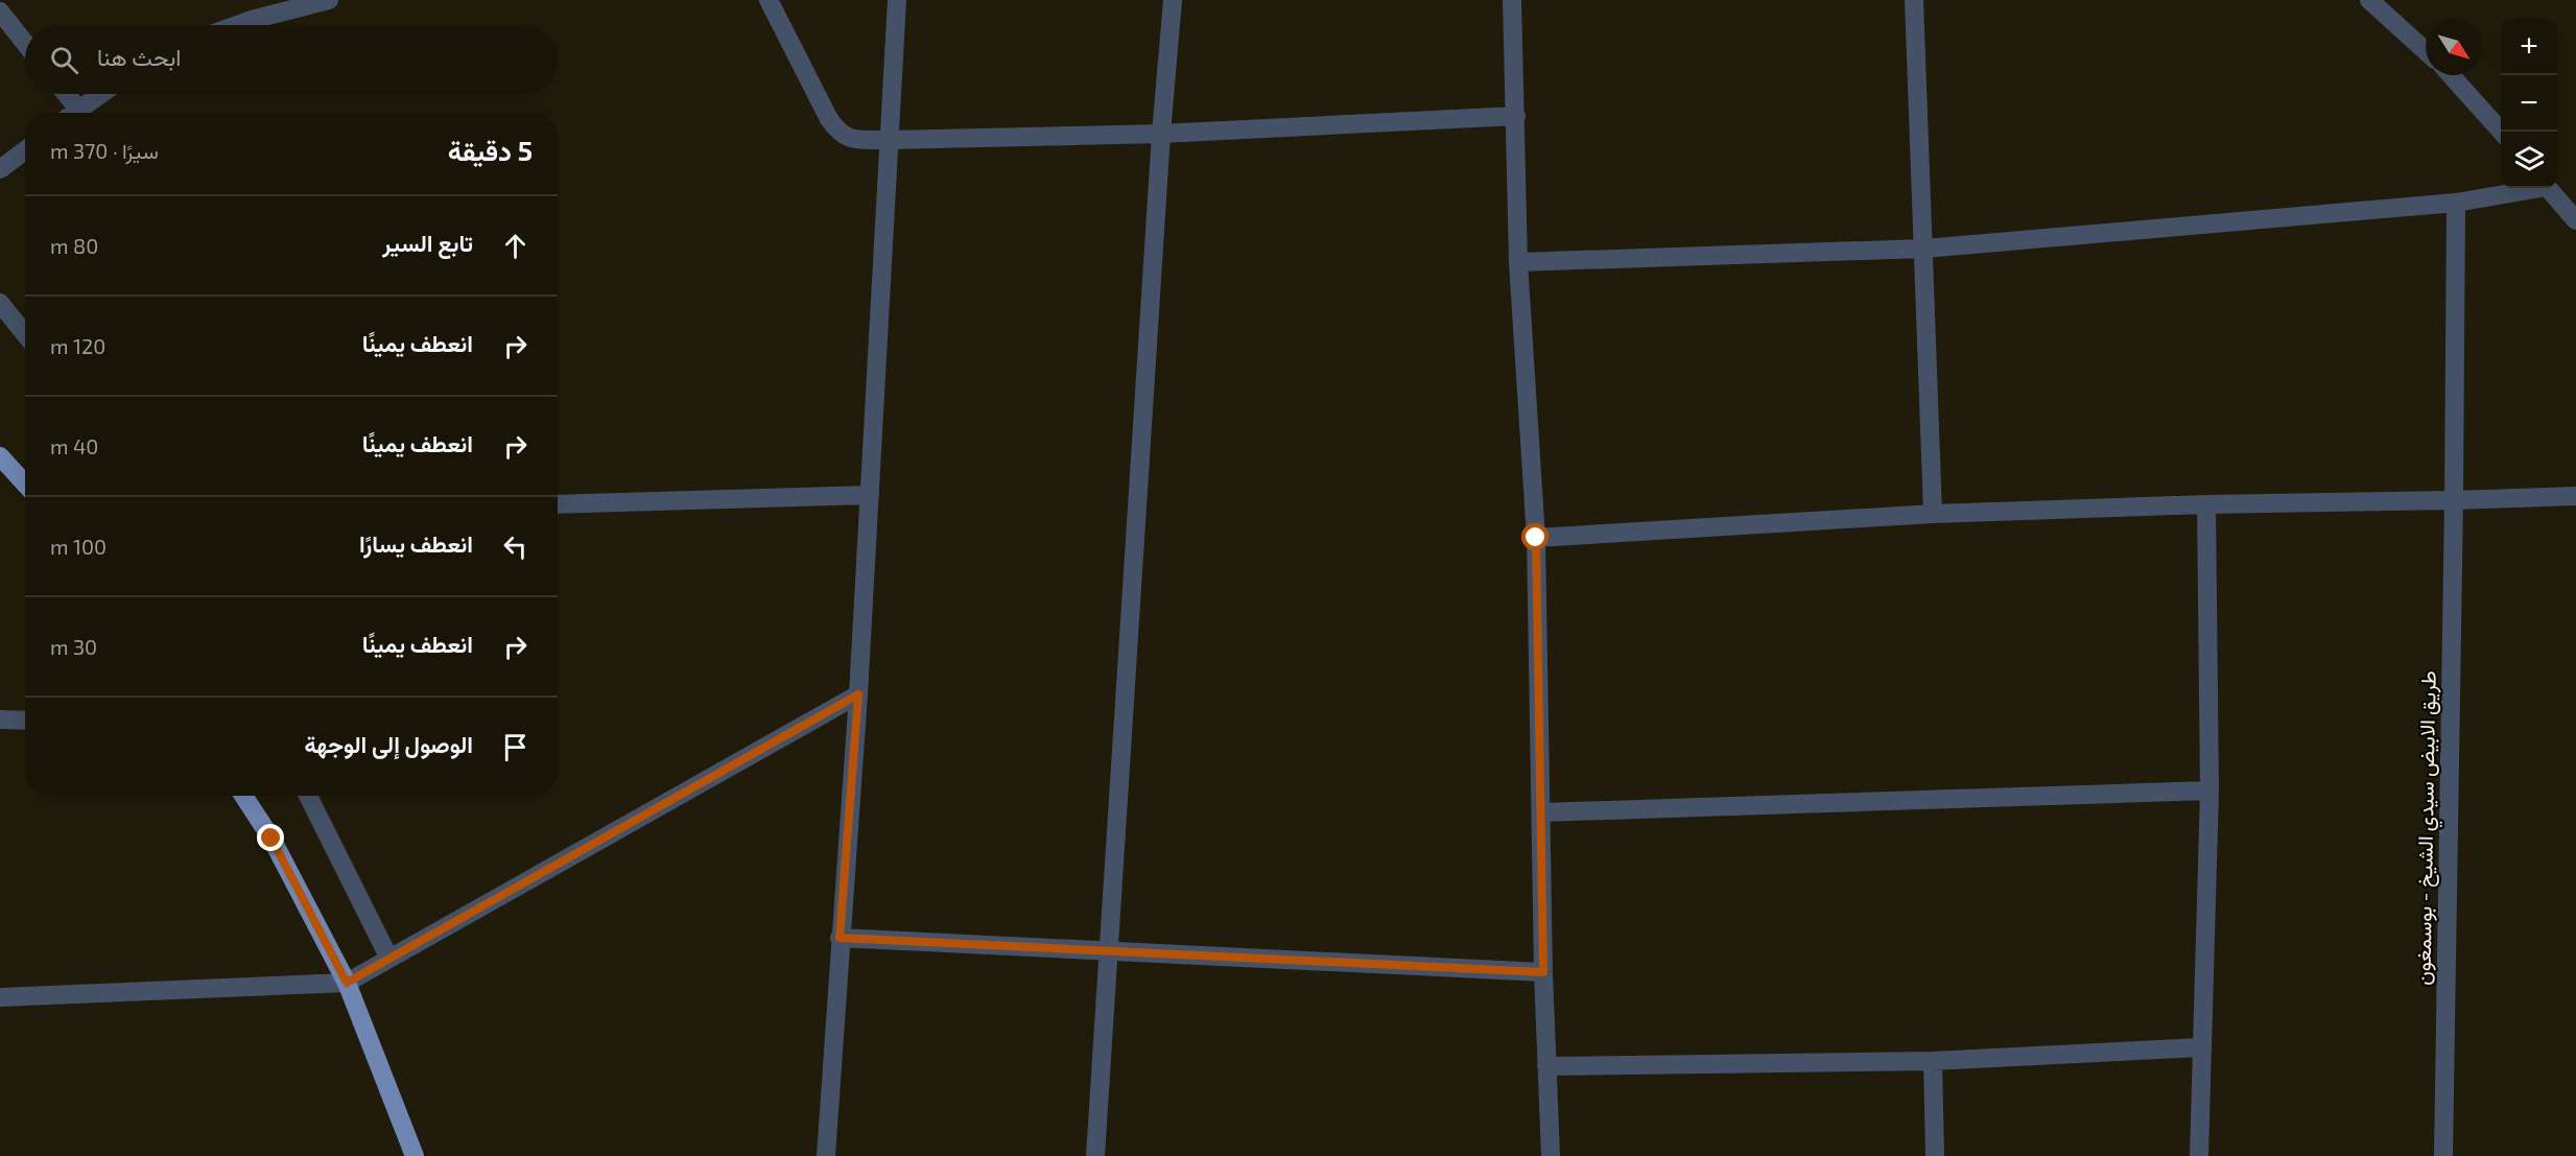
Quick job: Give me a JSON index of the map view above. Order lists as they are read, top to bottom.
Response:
{
  "streets": {
    "street": ["طريق الابيض سيدي الشيخ - بوسمغون"]
  },
  "north": "bottom right",
  "page": {
    "map_buttons": ["+", "−"],
    "search": "ابحث هنا",
    "heading": ["5 دقيقة", "سيرًا · 370 m"],
    "list": [
      ["تابع السير", "80 m"],
      ["انعطف يمينًا", "120 m"],
      ["انعطف يمينًا", "40 m"],
      ["انعطف يسارًا", "100 m"],
      ["انعطف يمينًا", "30 m"],
      "الوصول إلى الوجهة"
    ]
  }
}
